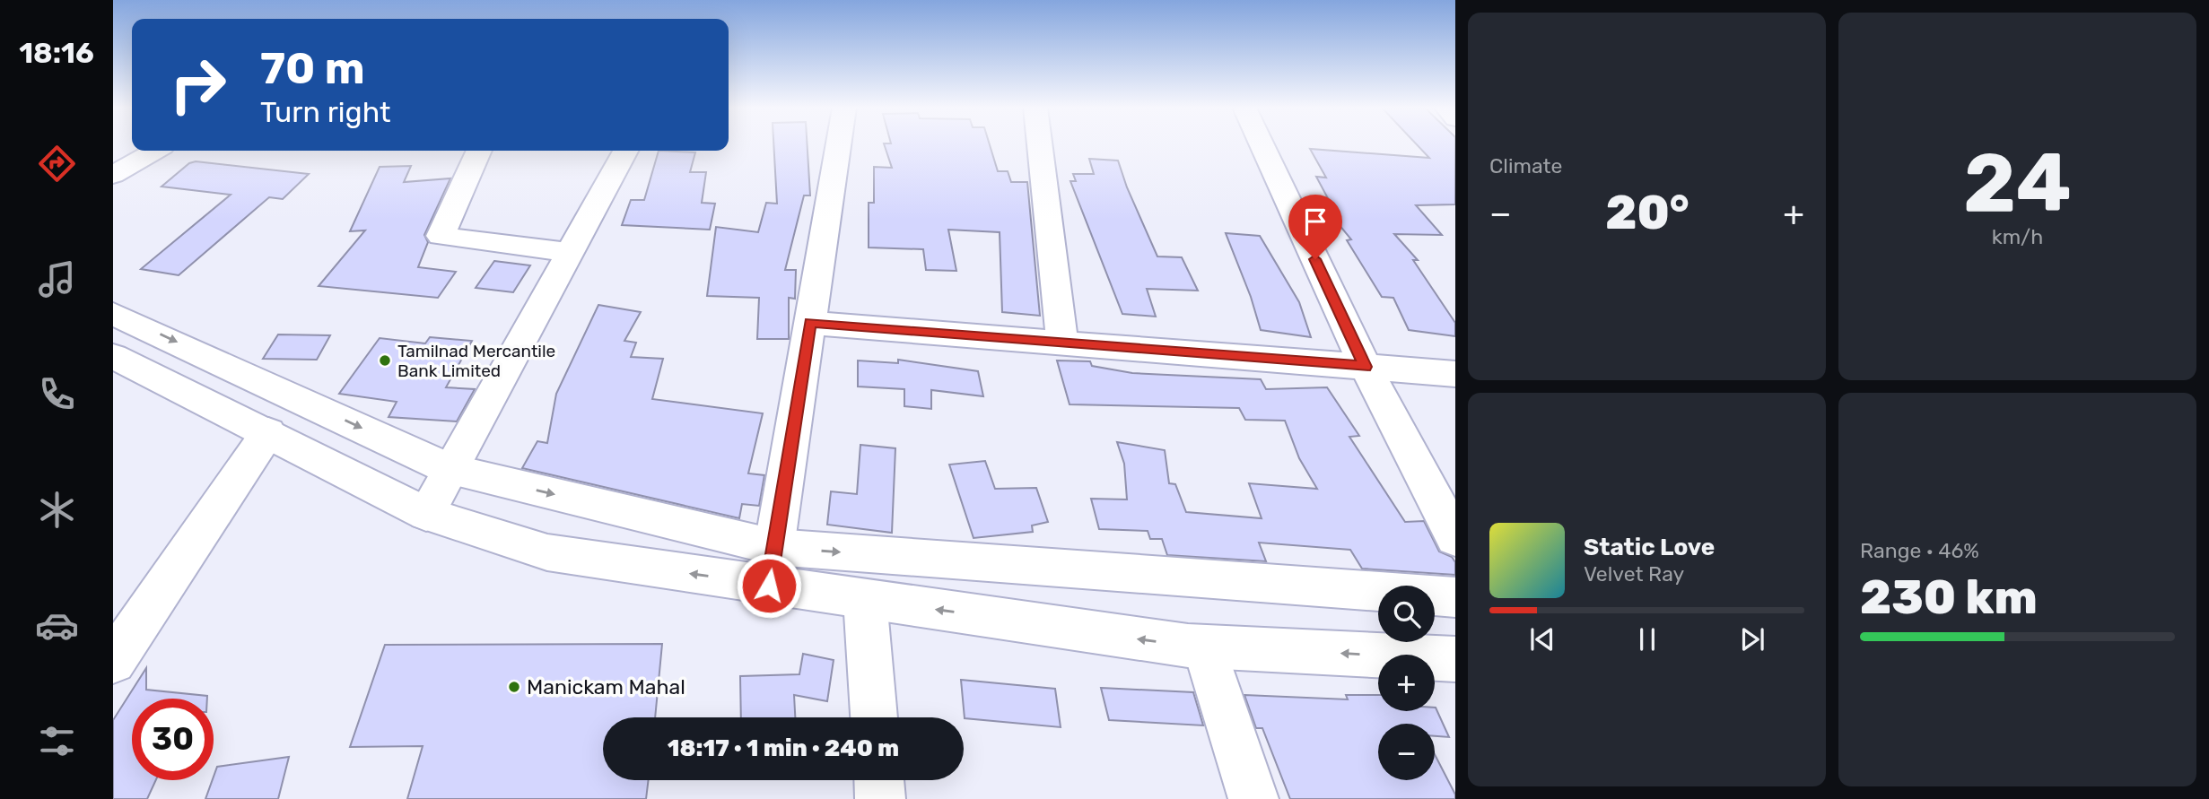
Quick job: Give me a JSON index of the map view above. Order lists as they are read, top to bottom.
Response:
{
  "places": ["Tamilnad Mercantile Bank Limited", "Manickam Mahal"],
  "page": {
    "tabs": "18:16",
    "tile": [
      "Climate",
      ["24", "km/h"],
      ["Range · 46%", "230 km"]
    ],
    "turn": ["70 m", "Turn right"],
    "heat": ["−", "20°", "+"],
    "song": ["Static Love", "Velvet Ray"],
    "map_buttons": ["+", "−"],
    "limit": "30",
    "trip": "18:17 · 1 min · 240 m"
  }
}
